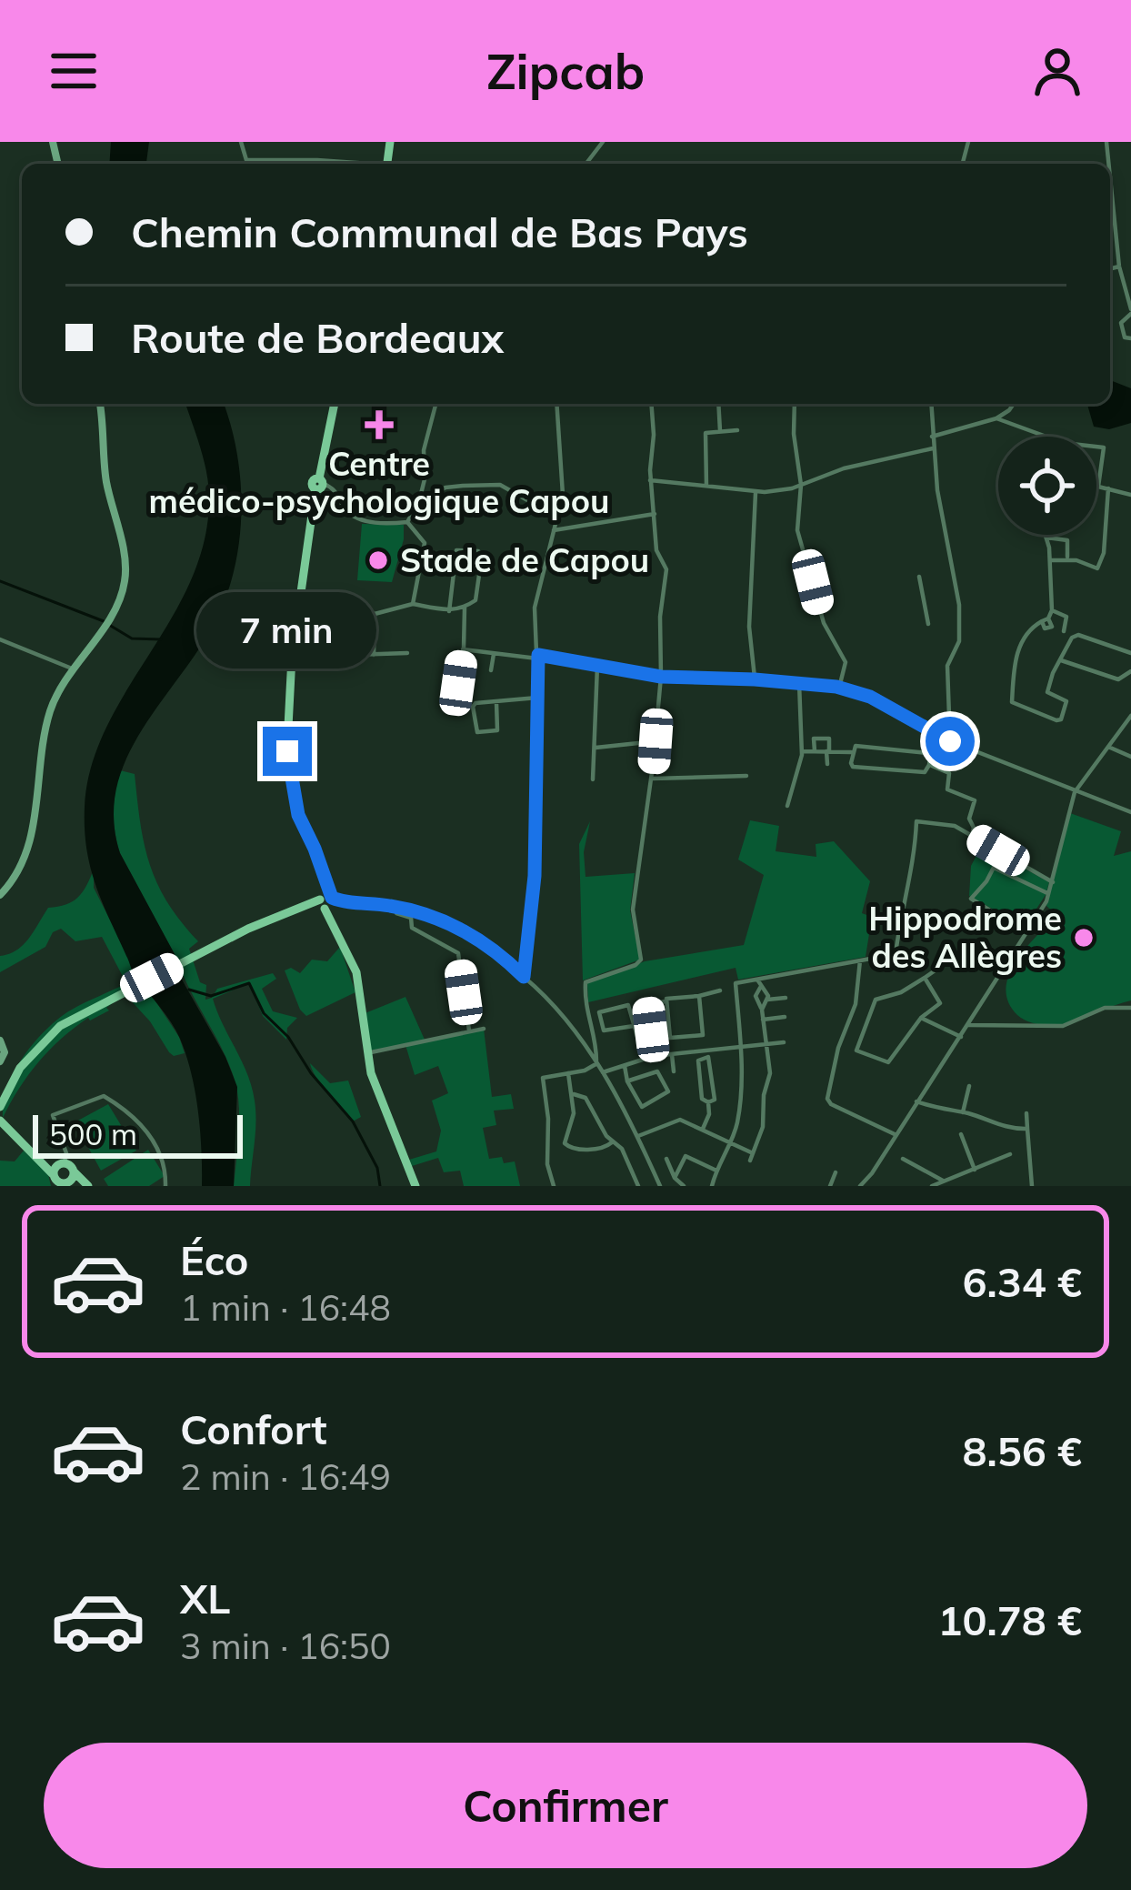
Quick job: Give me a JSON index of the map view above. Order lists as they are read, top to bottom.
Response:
{
  "places": {
    "health": ["Centre médico-psychologique Capou"],
    "other": ["Stade de Capou", "Hippodrome des Allègres"]
  },
  "scale_bar": "500 m",
  "page": {
    "header": "Zipcab",
    "banner": ["Chemin Communal de Bas Pays", "Route de Bordeaux"],
    "bubble": "7 min",
    "scale": "500 m",
    "list": [
      {
        "name": "Éco",
        "note": "1 min · 16:48",
        "value": "6.34 €"
      },
      {
        "name": "Confort",
        "note": "2 min · 16:49",
        "value": "8.56 €"
      },
      {
        "name": "XL",
        "note": "3 min · 16:50",
        "value": "10.78 €"
      }
    ],
    "buttons": "Confirmer"
  }
}
